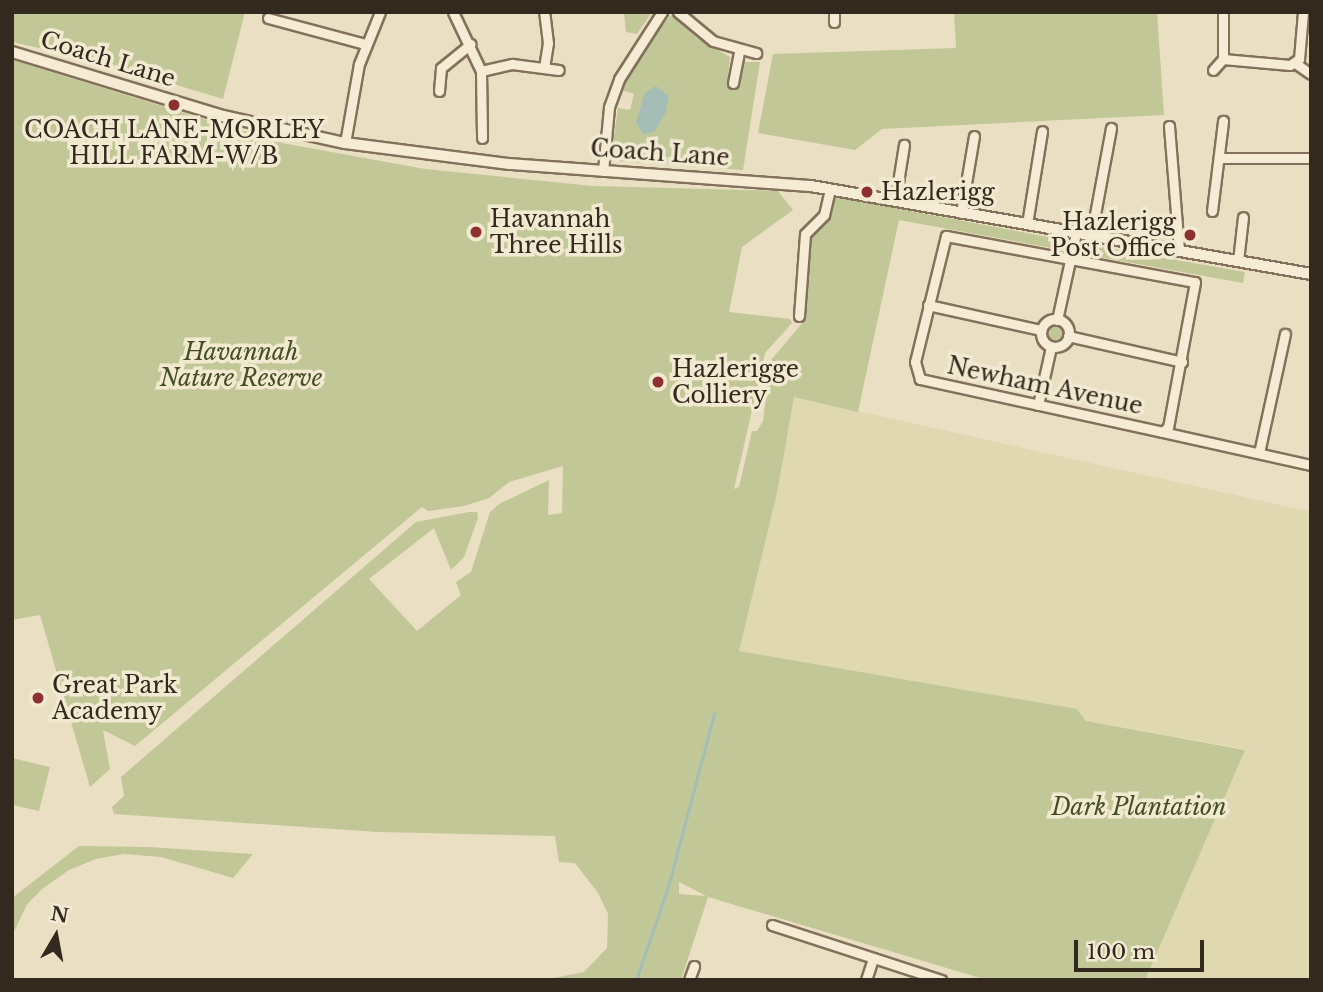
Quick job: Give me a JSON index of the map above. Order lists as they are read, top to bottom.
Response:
{
  "streets": {
    "street": ["Coach Lane", "Newham Avenue"]
  },
  "parks": ["Havannah Nature Reserve", "Dark Plantation"],
  "places": [
    "COACH LANE-MORLEY HILL FARM-W/B",
    "Hazlerigg",
    "Havannah Three Hills",
    "Hazlerigg Post Office",
    "Hazlerigge Colliery",
    "Great Park Academy"
  ],
  "scale_bar": "100 m",
  "north": "top"
}
